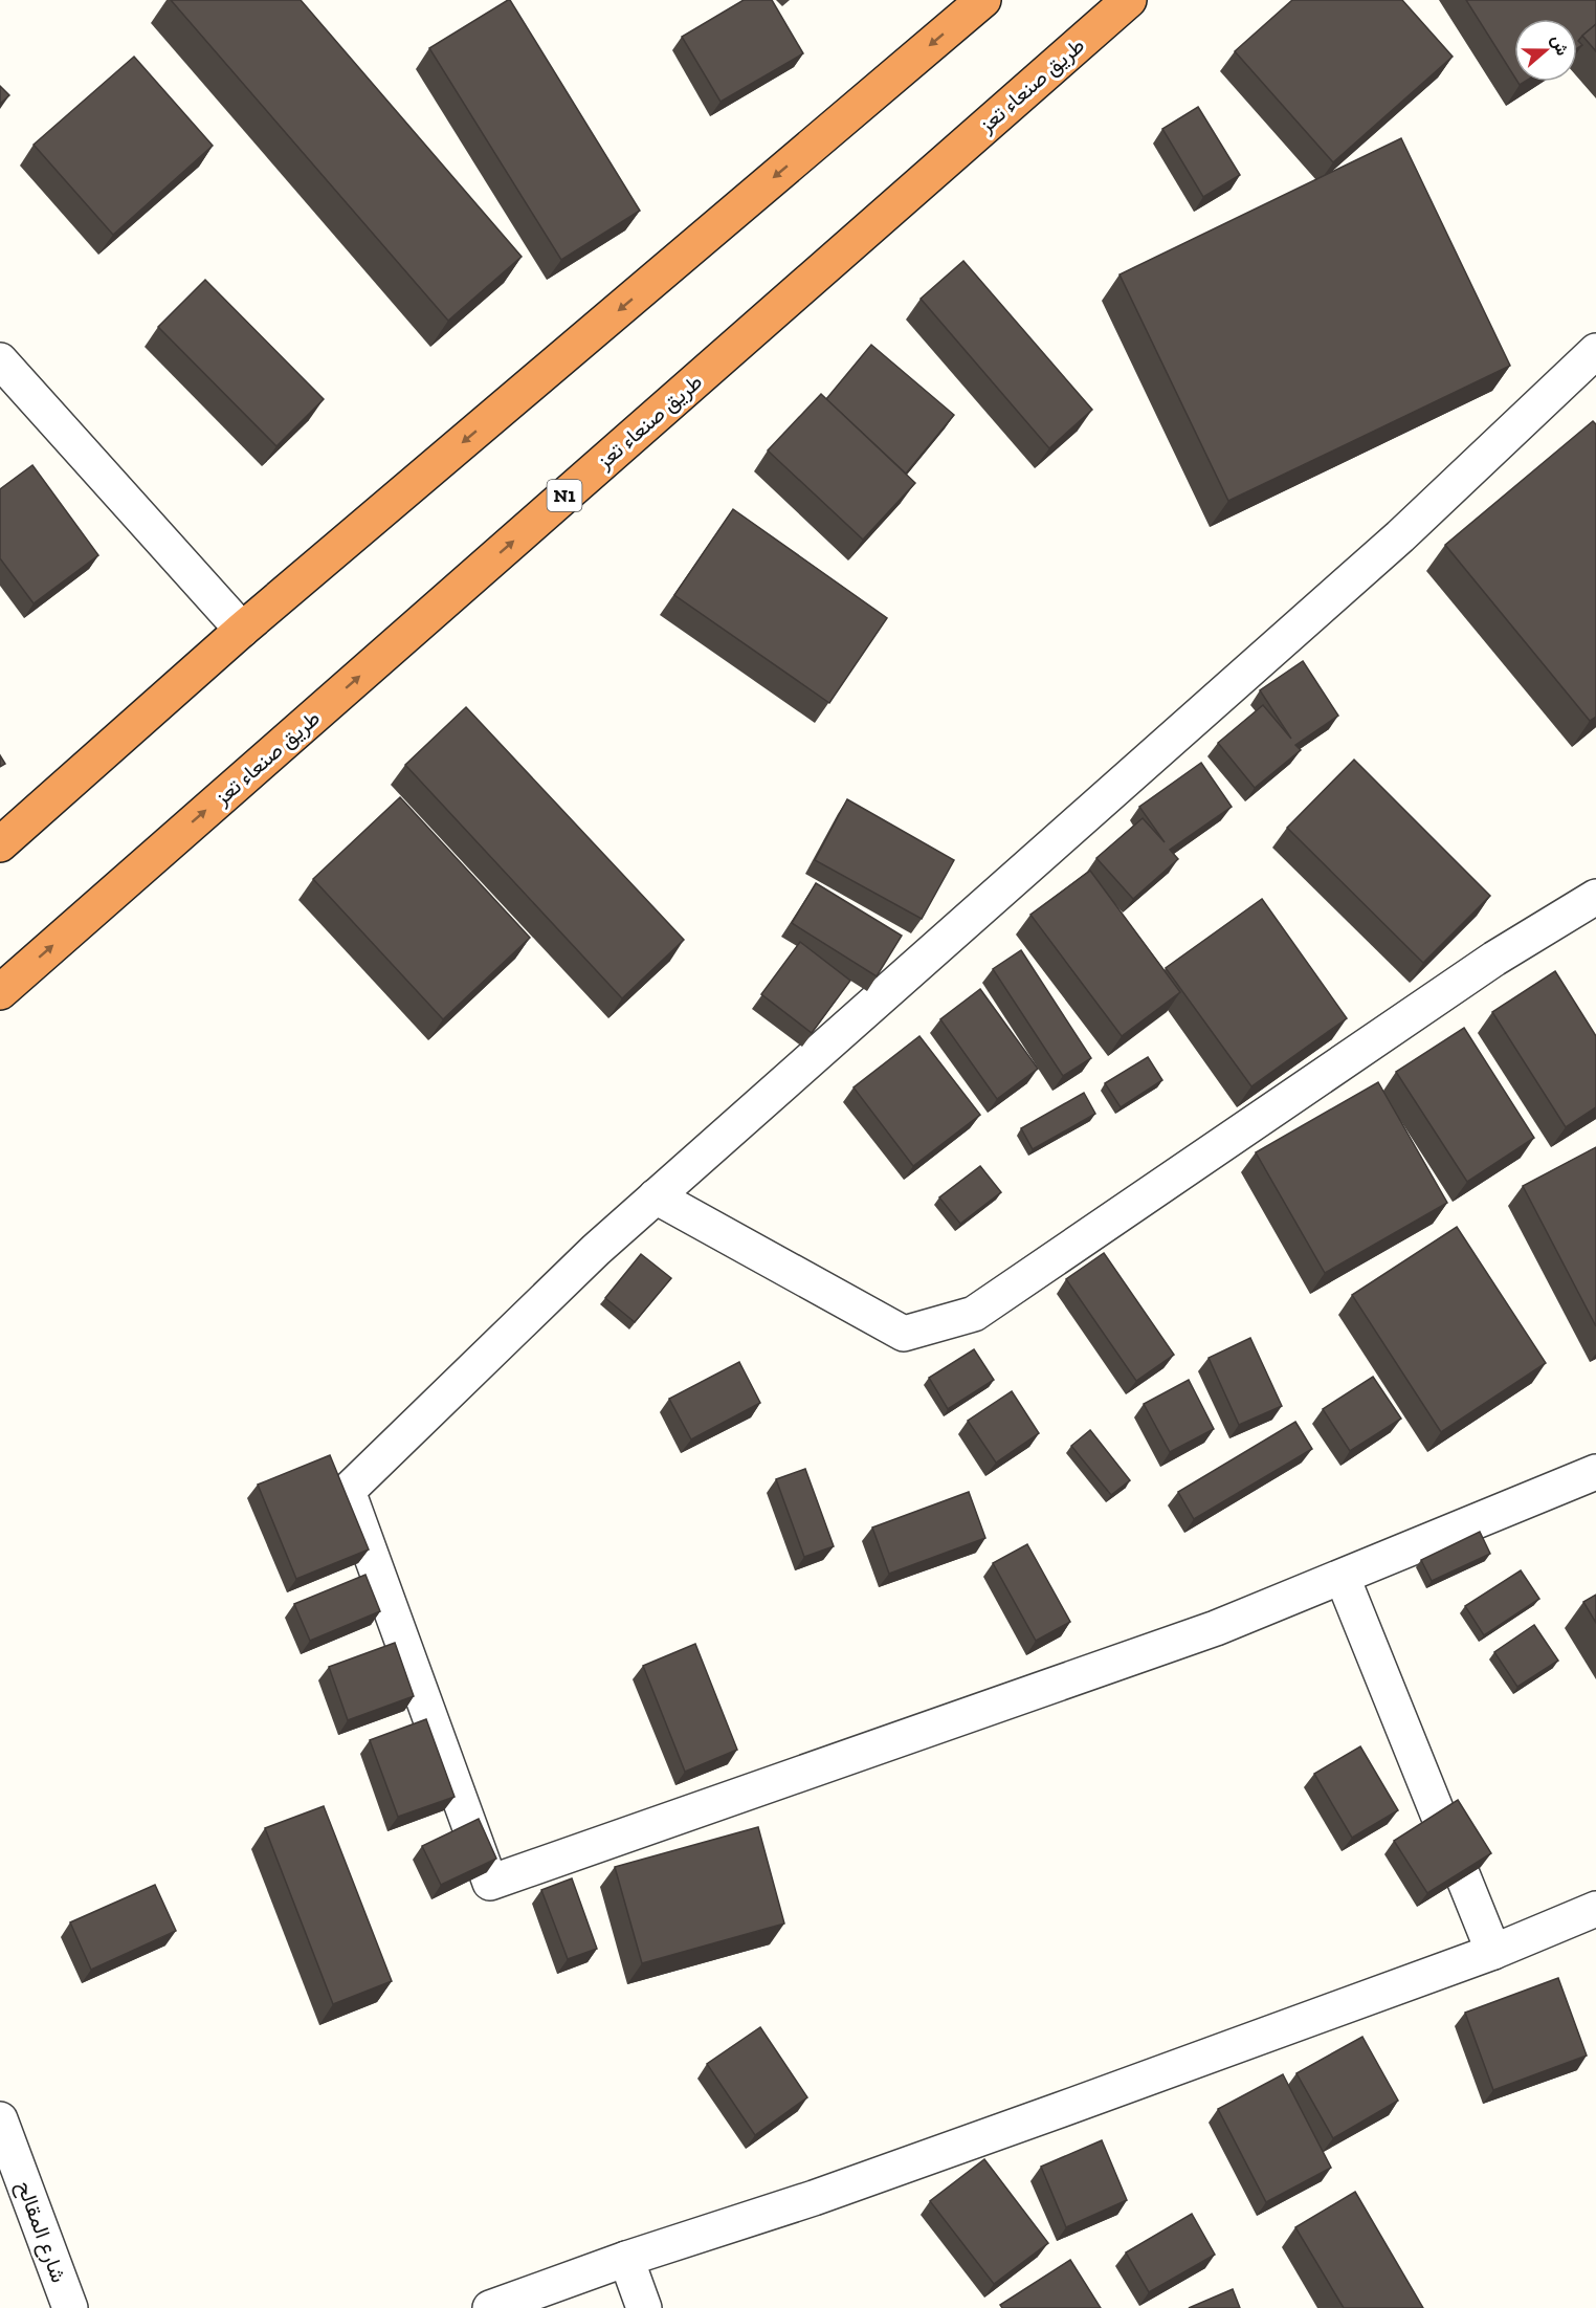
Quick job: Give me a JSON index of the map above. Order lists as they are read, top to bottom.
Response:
{
  "streets": {
    "highway": ["طريق صنعاء تعز", "N1"],
    "street": ["شارع المقالح"]
  },
  "north": "right"
}
